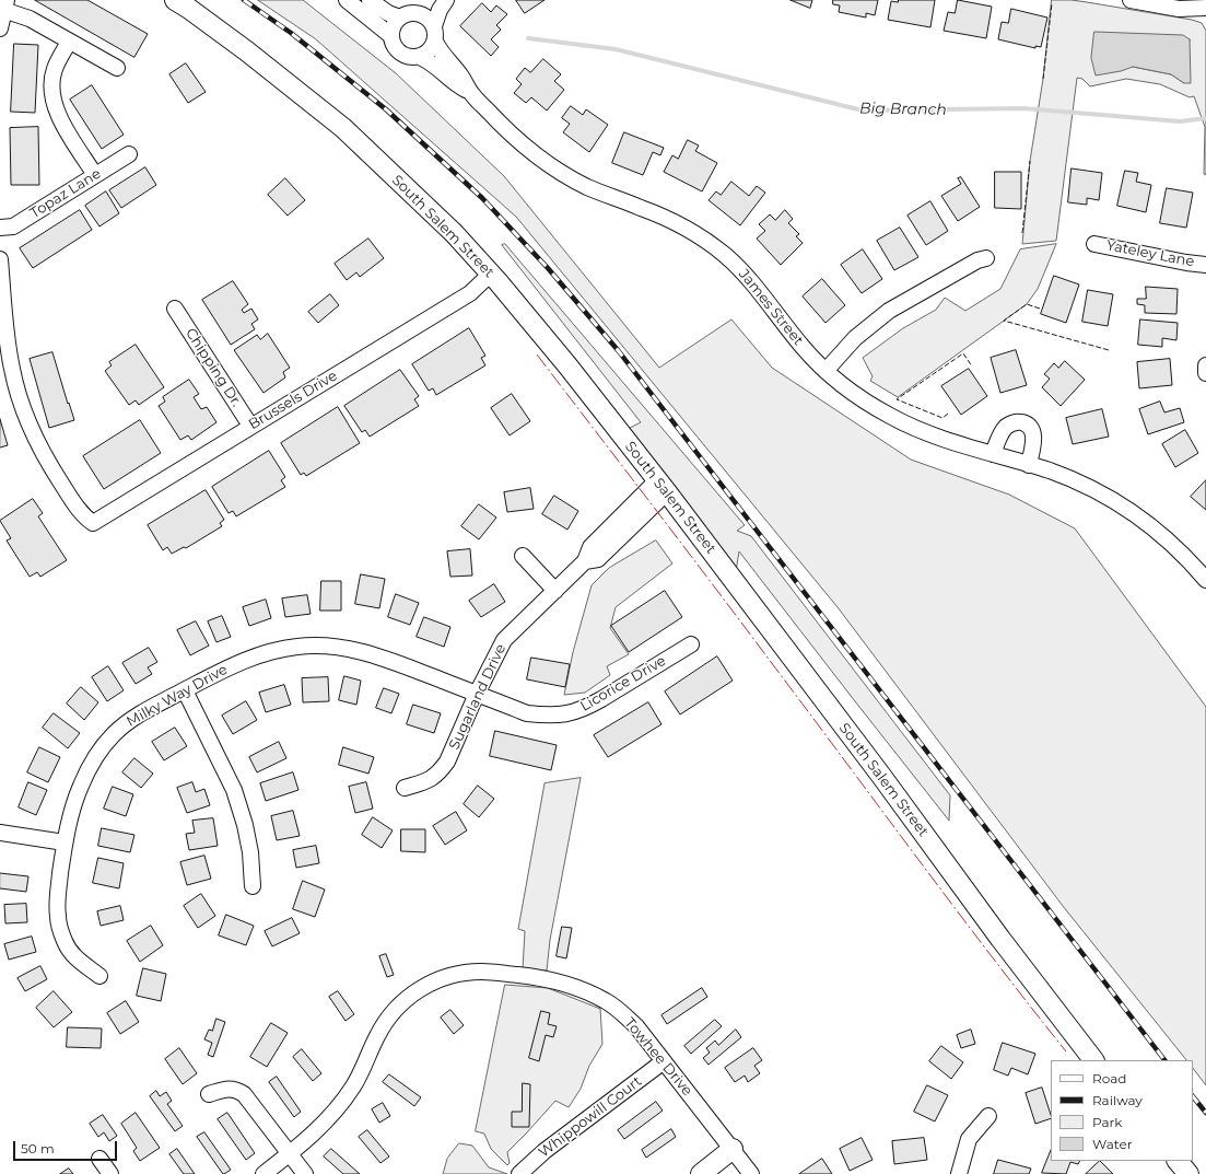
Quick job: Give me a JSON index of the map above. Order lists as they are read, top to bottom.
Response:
{
  "streets": {
    "main road": ["South Salem Street"],
    "street": [
      "Topaz Lane",
      "Yateley Lane",
      "James Street",
      "Chipping Dr.",
      "Brussels Drive",
      "Licorice Drive",
      "Milky Way Drive",
      "Sugarland Drive",
      "Towhee Drive",
      "Whippowill Court"
    ]
  },
  "crossings": [
    ["South Salem Street", "Brussels Drive"],
    ["South Salem Street", "Sugarland Drive"],
    ["Chipping Dr.", "Brussels Drive"],
    ["Licorice Drive", "Milky Way Drive"],
    ["Licorice Drive", "Sugarland Drive"],
    ["Milky Way Drive", "Sugarland Drive"],
    ["Towhee Drive", "Whippowill Court"]
  ],
  "water": ["Big Branch"],
  "legend": [
    "Road",
    "Railway",
    "Park",
    "Water"
  ],
  "scale_bar": "50 m"
}
